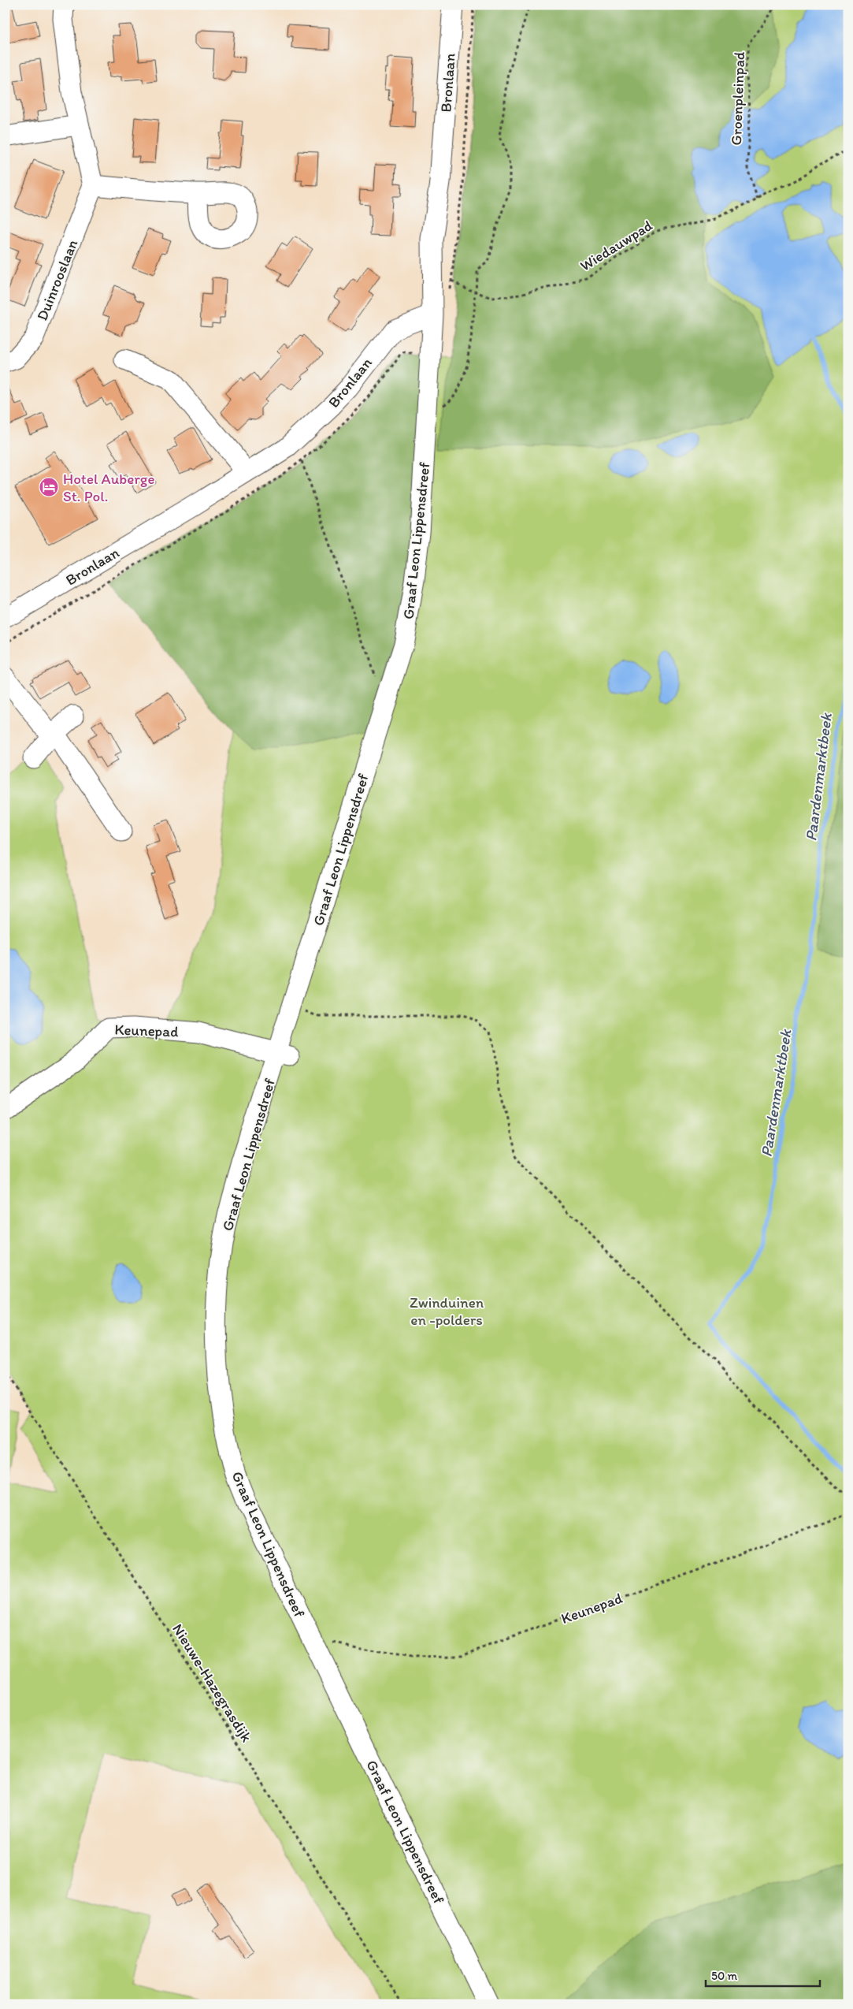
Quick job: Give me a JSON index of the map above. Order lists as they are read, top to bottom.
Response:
{
  "streets": {
    "street": [
      "Bronlaan",
      "Duinrooslaan",
      "Graaf Leon Lippensdreef",
      "Keunepad"
    ],
    "path": ["Groenpleinpad", "Wiedauwpad", "Nieuwe-Hazegrasdijk"]
  },
  "crossings": [
    ["Bronlaan", "Graaf Leon Lippensdreef"],
    ["Groenpleinpad", "Wiedauwpad"],
    ["Graaf Leon Lippensdreef", "Keunepad"]
  ],
  "water": ["Paardenmarktbeek"],
  "parks": ["Zwinduinen en -polders"],
  "places": {
    "hotel": ["Hotel Auberge St. Pol."]
  },
  "scale_bar": "50 m"
}
